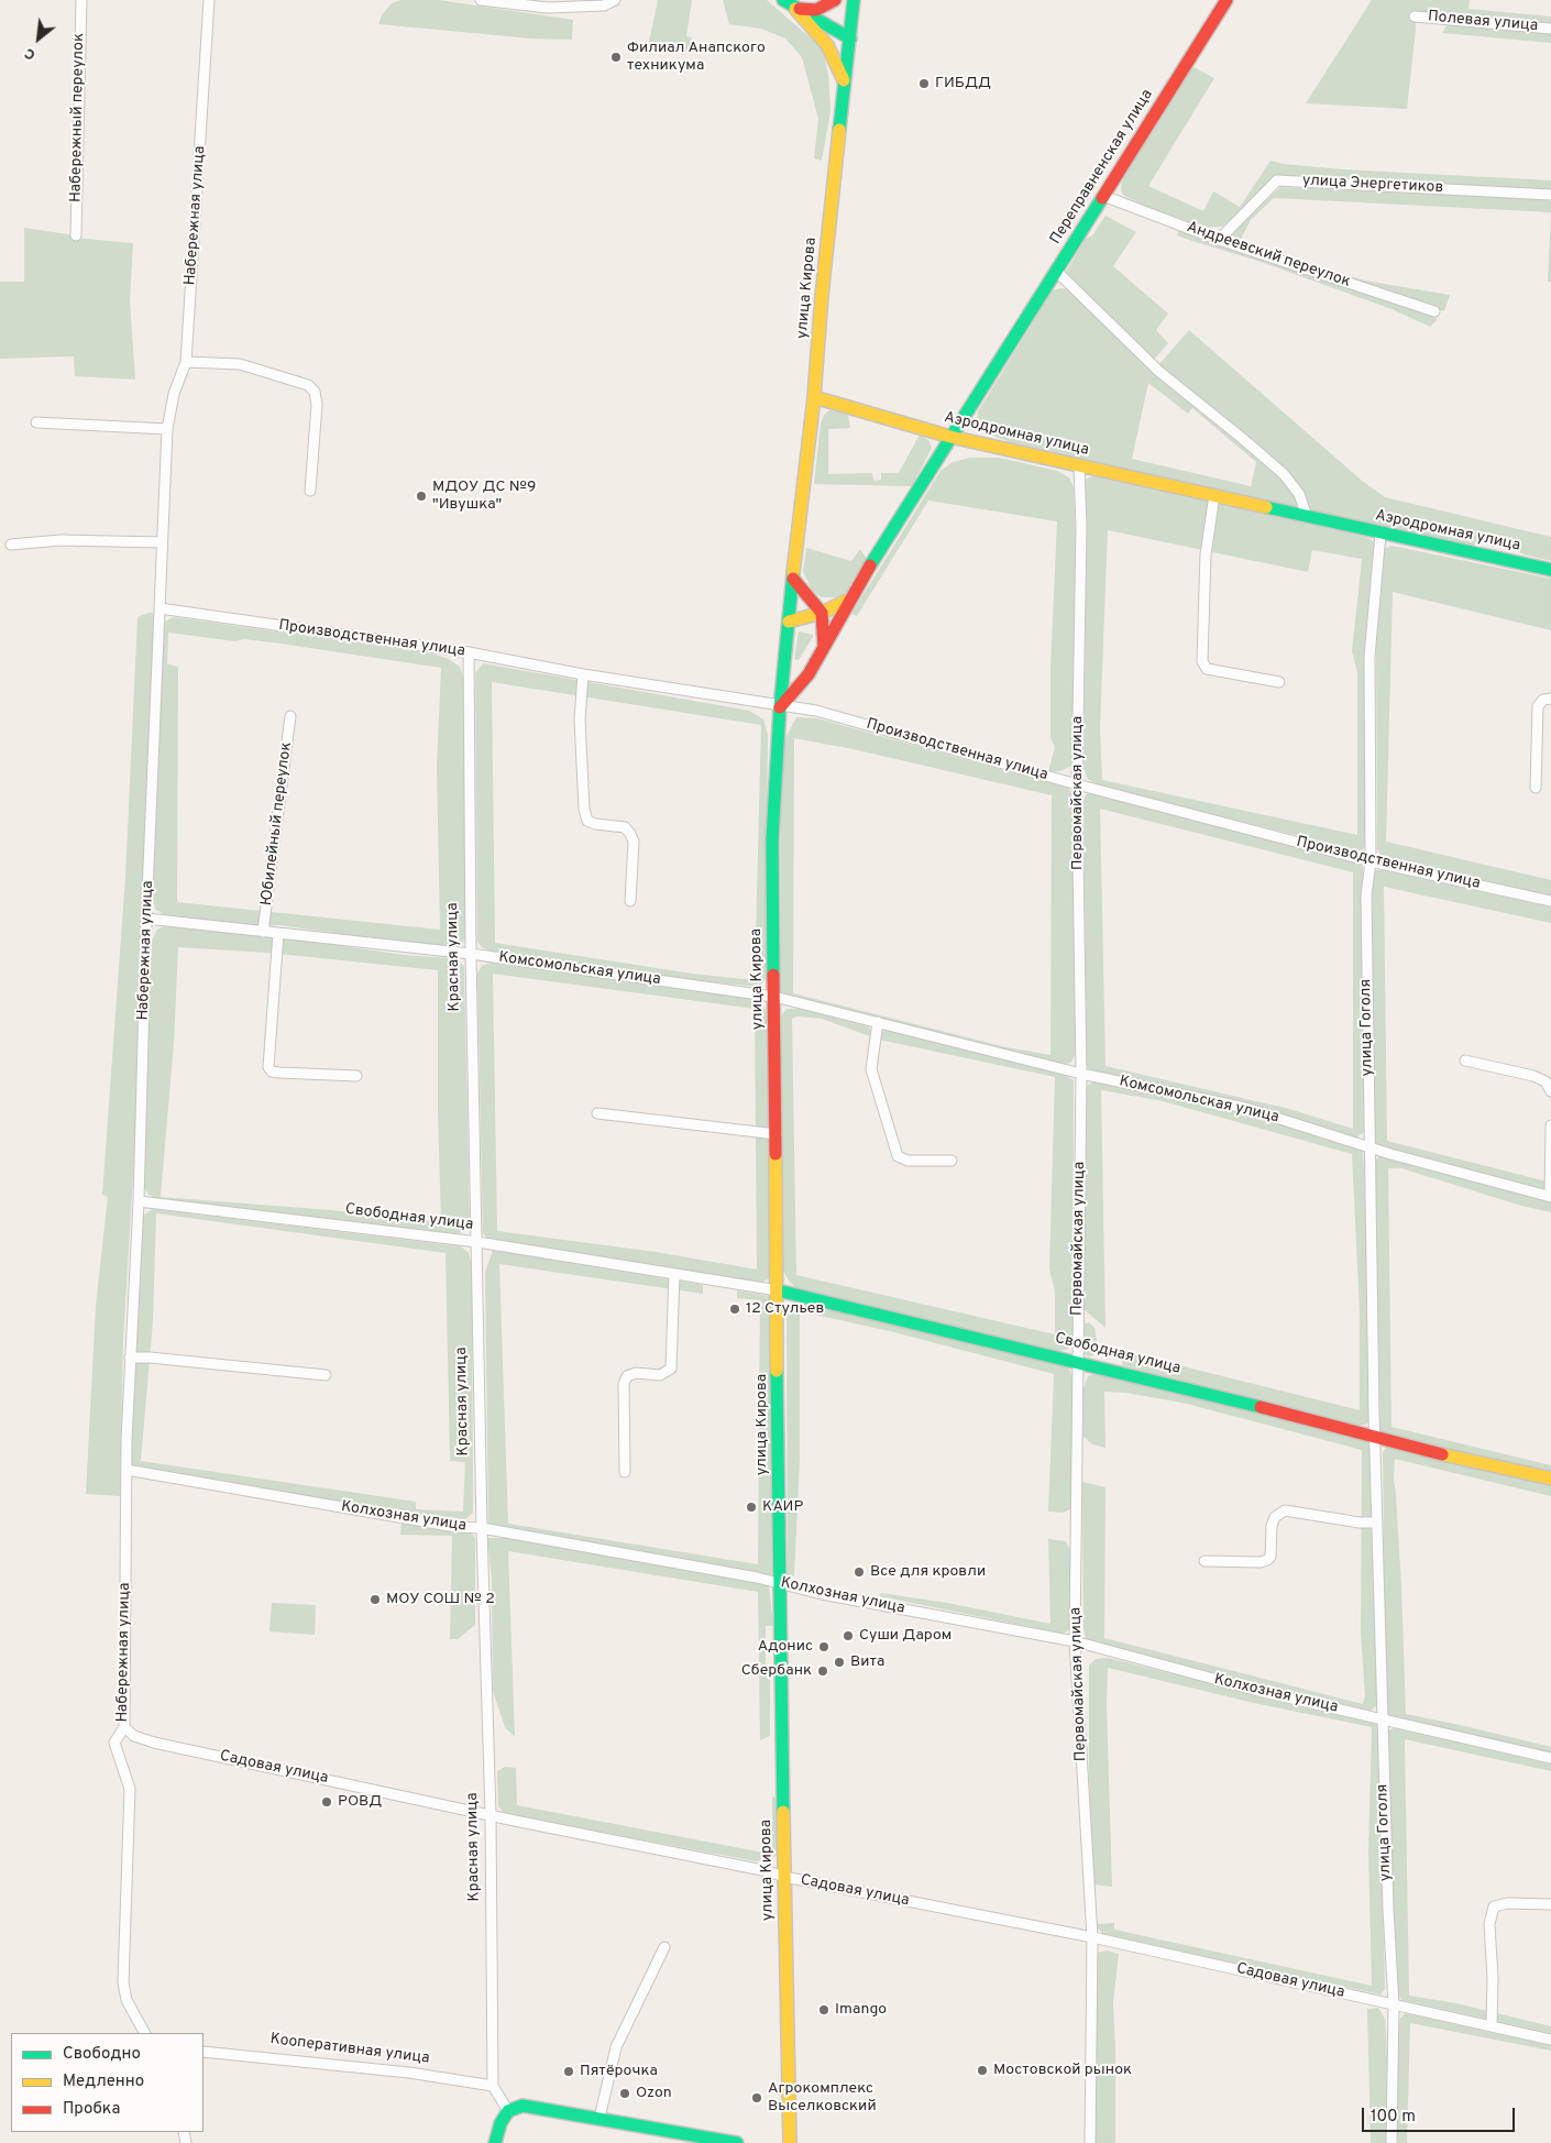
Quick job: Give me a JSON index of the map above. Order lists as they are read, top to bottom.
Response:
{
  "streets": {
    "main road": [
      "Переправненская улица",
      "улица Кирова",
      "Аэродромная улица",
      "Свободная улица"
    ],
    "street": [
      "Полевая улица",
      "Набережный переулок",
      "улица Энергетиков",
      "Набережная улица",
      "Андреевский переулок",
      "Производственная улица",
      "Первомайская улица",
      "Юбилейный переулок",
      "Красная улица",
      "Комсомольская улица",
      "улица Гоголя",
      "Колхозная улица",
      "Садовая улица",
      "Кооперативная улица"
    ]
  },
  "crossings": [
    ["Переправненская улица", "Андреевский переулок"],
    ["Переправненская улица", "Аэродромная улица"],
    ["улица Энергетиков", "Андреевский переулок"],
    ["Набережная улица", "Производственная улица"],
    ["Набережная улица", "Комсомольская улица"],
    ["Набережная улица", "Свободная улица"],
    ["Набережная улица", "Колхозная улица"],
    ["Набережная улица", "Садовая улица"],
    ["улица Кирова", "Аэродромная улица"],
    ["улица Кирова", "Производственная улица"],
    ["улица Кирова", "Комсомольская улица"],
    ["улица Кирова", "Свободная улица"],
    ["улица Кирова", "Колхозная улица"],
    ["улица Кирова", "Садовая улица"],
    ["Аэродромная улица", "Первомайская улица"],
    ["Аэродромная улица", "улица Гоголя"],
    ["Производственная улица", "Первомайская улица"],
    ["Производственная улица", "Красная улица"],
    ["Производственная улица", "улица Гоголя"],
    ["Первомайская улица", "Комсомольская улица"],
    ["Первомайская улица", "Свободная улица"],
    ["Первомайская улица", "Колхозная улица"],
    ["Первомайская улица", "Садовая улица"],
    ["Юбилейный переулок", "Комсомольская улица"],
    ["Красная улица", "Комсомольская улица"],
    ["Красная улица", "Свободная улица"],
    ["Красная улица", "Колхозная улица"],
    ["Красная улица", "Садовая улица"],
    ["Красная улица", "Кооперативная улица"],
    ["Комсомольская улица", "улица Гоголя"],
    ["улица Гоголя", "Свободная улица"],
    ["улица Гоголя", "Колхозная улица"],
    ["улица Гоголя", "Садовая улица"]
  ],
  "places": [
    "Филиал Анапского техникума",
    "ГИБДД",
    "МДОУ ДС №9 \"Ивушка\"",
    "12 Стульев",
    "КАИР",
    "Все для кровли",
    "МОУ СОШ № 2",
    "Суши Даром",
    "Адонис",
    "Вита",
    "Сбербанк",
    "РОВД",
    "Imango",
    "Мостовской рынок",
    "Пятёрочка",
    "Ozon",
    "Агрокомплекс Выселковский"
  ],
  "legend": ["Свободно", "Медленно", "Пробка"],
  "scale_bar": "100 m",
  "north": "bottom left"
}
